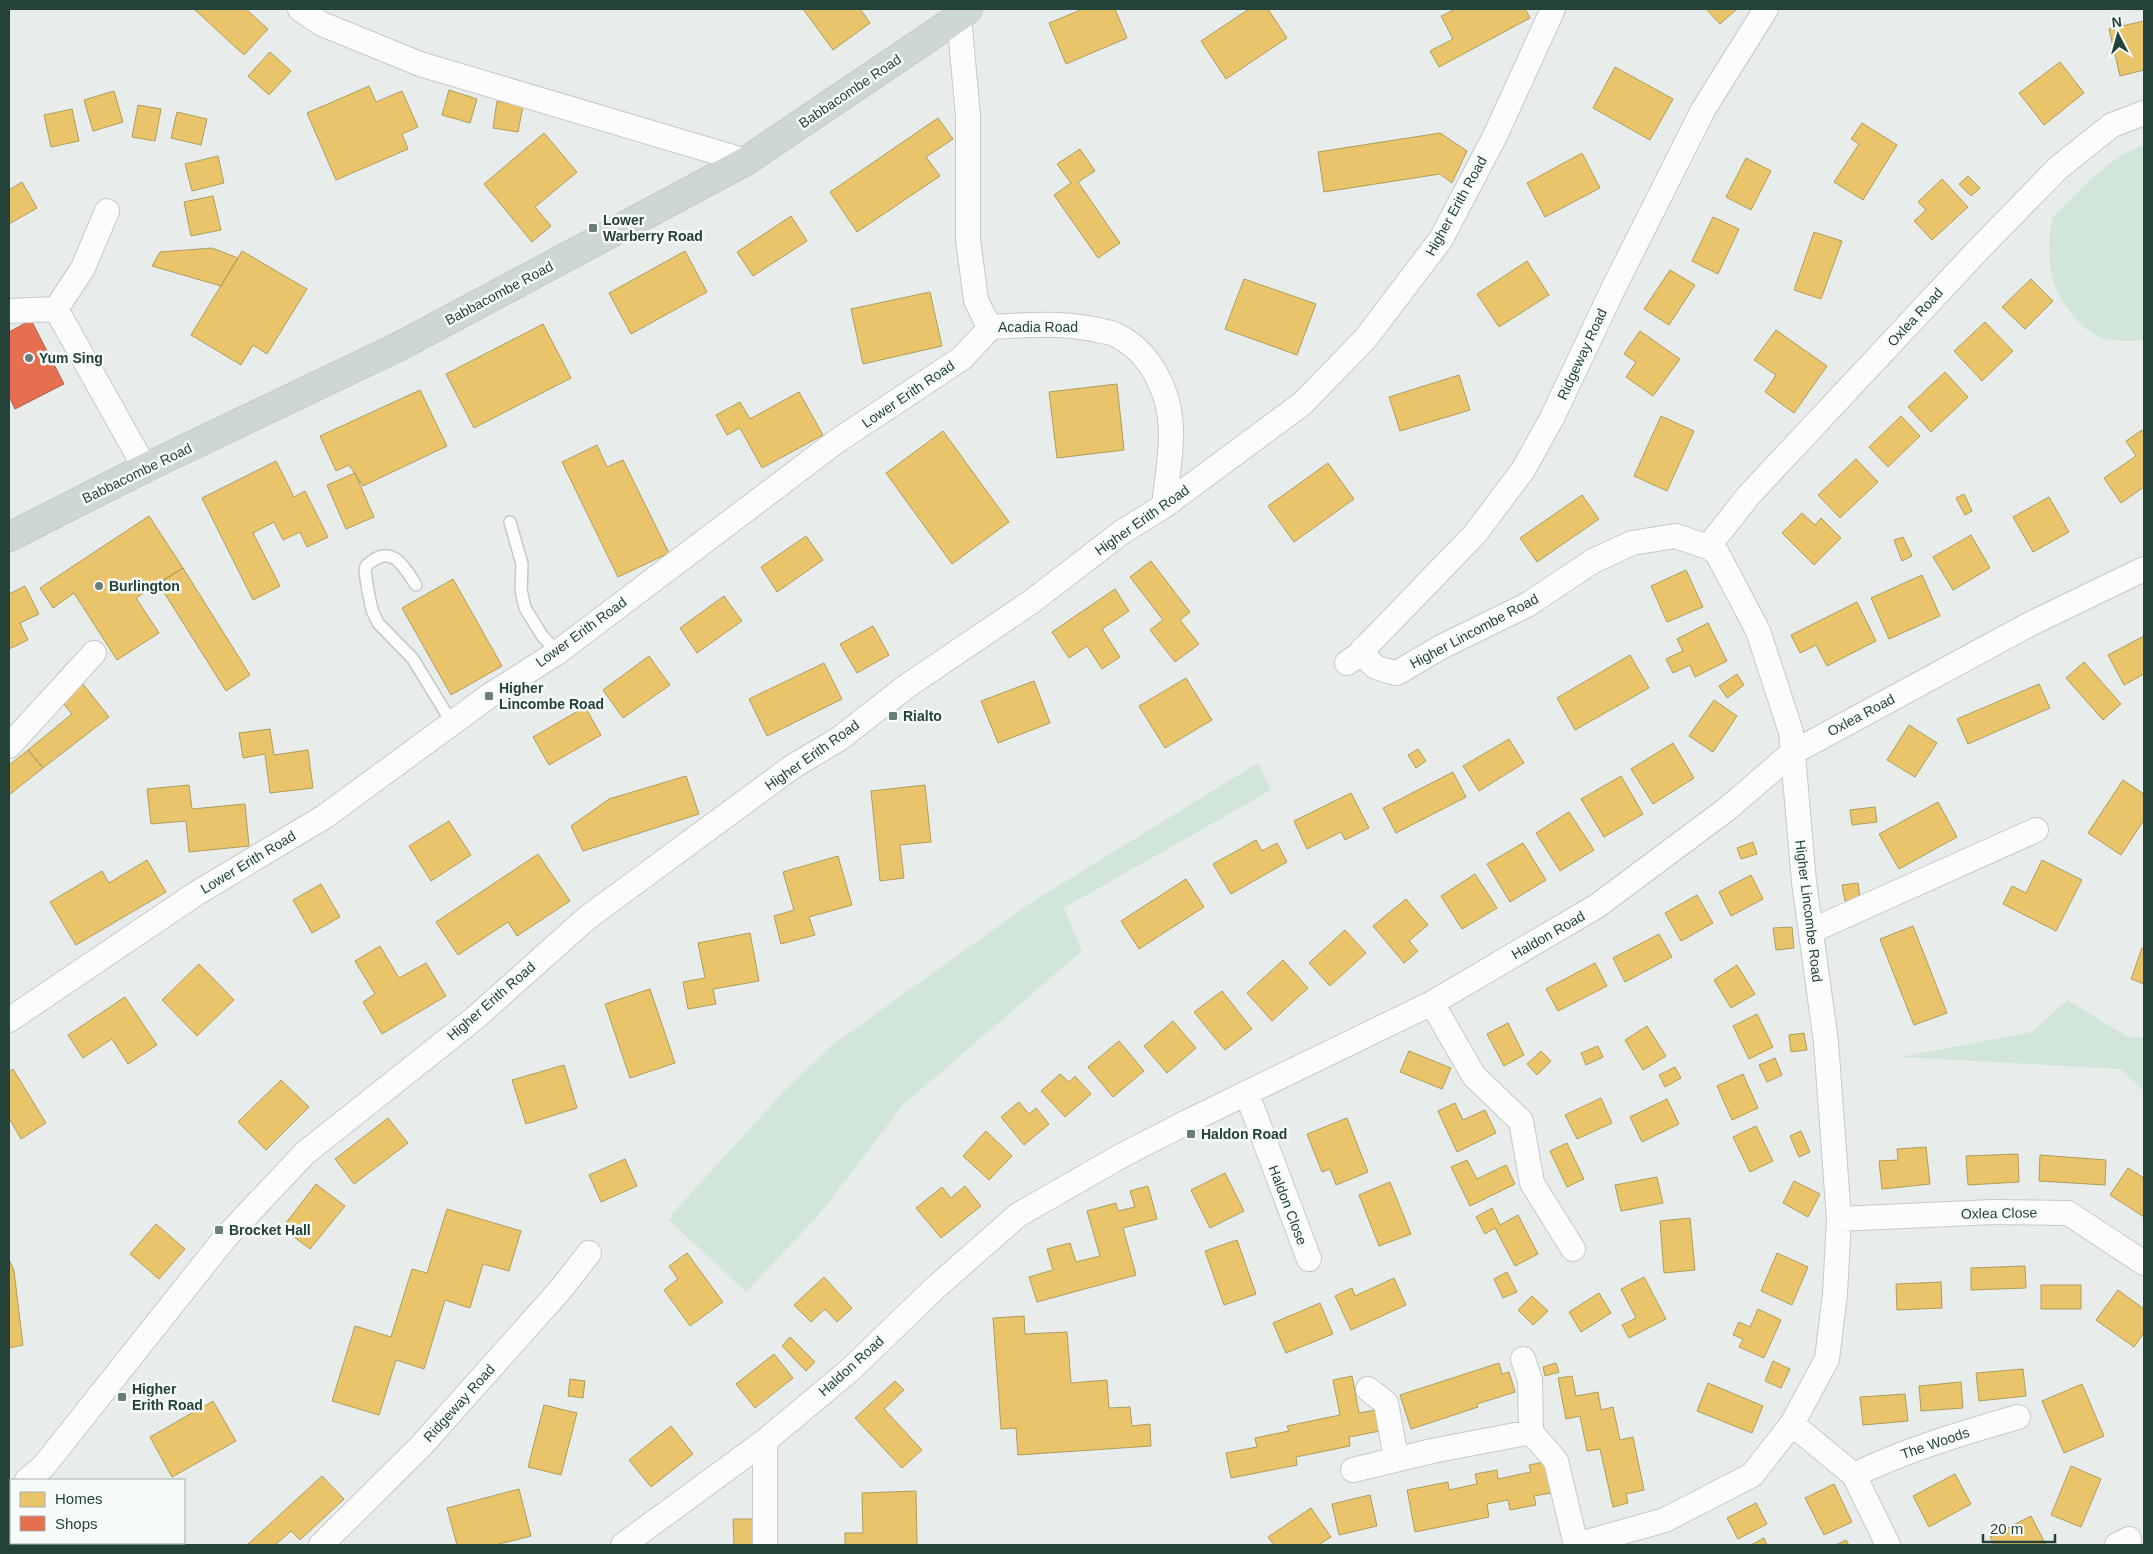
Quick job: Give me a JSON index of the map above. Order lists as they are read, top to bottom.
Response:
{
  "streets": {
    "main road": ["Babbacombe Road"],
    "street": [
      "Higher Erith Road",
      "Oxlea Road",
      "Acadia Road",
      "Ridgeway Road",
      "Lower Erith Road",
      "Higher Lincombe Road",
      "Haldon Road",
      "Haldon Close",
      "Oxlea Close",
      "The Woods"
    ]
  },
  "crossings": [
    ["Babbacombe Road", "Acadia Road"],
    ["Higher Erith Road", "Acadia Road"],
    ["Oxlea Road", "Higher Lincombe Road"],
    ["Oxlea Road", "Haldon Road"],
    ["Acadia Road", "Lower Erith Road"],
    ["Ridgeway Road", "Higher Lincombe Road"],
    ["Higher Lincombe Road", "Haldon Road"],
    ["Higher Lincombe Road", "Oxlea Close"],
    ["Haldon Road", "Haldon Close"]
  ],
  "places": {
    "transit": [
      "Lower Warberry Road",
      "Higher Lincombe Road",
      "Rialto",
      "Haldon Road",
      "Brocket Hall",
      "Higher Erith Road"
    ],
    "other": ["Yum Sing", "Burlington"]
  },
  "legend": ["Homes", "Shops"],
  "scale_bar": "20 m",
  "north": "top"
}
